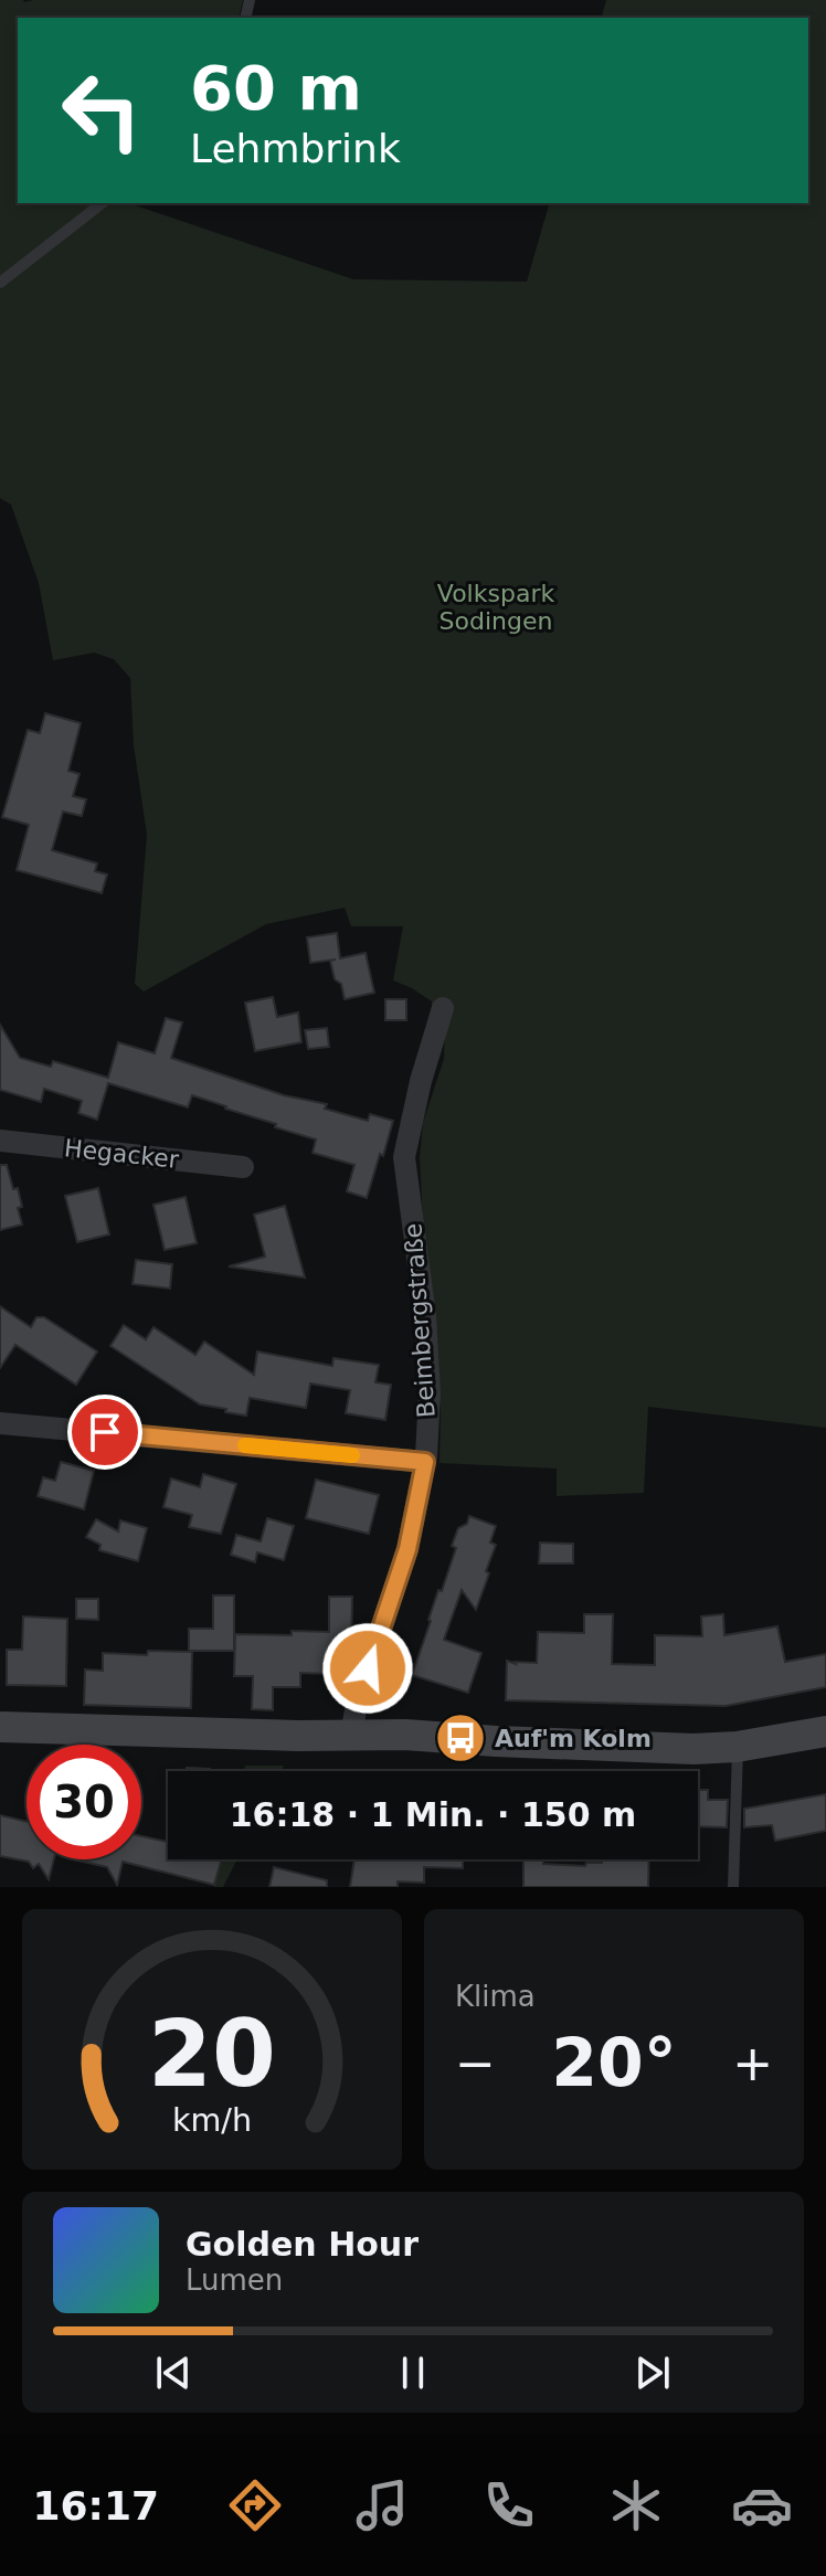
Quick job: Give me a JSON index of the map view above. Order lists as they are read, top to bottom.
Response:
{
  "streets": {
    "street": ["Hegacker", "Beimbergstraße"]
  },
  "parks": ["Volkspark Sodingen"],
  "places": {
    "bus stop": ["Auf'm Kolm"]
  },
  "page": {
    "turn": ["60 m", "Lehmbrink"],
    "limit": "30",
    "trip": "16:18 · 1 Min. · 150 m",
    "tile": "Klima",
    "heat": ["−", "20°", "+"],
    "song": ["Golden Hour", "Lumen"],
    "tabs": "16:17",
    "gauge": ["20", "km/h"]
  }
}
